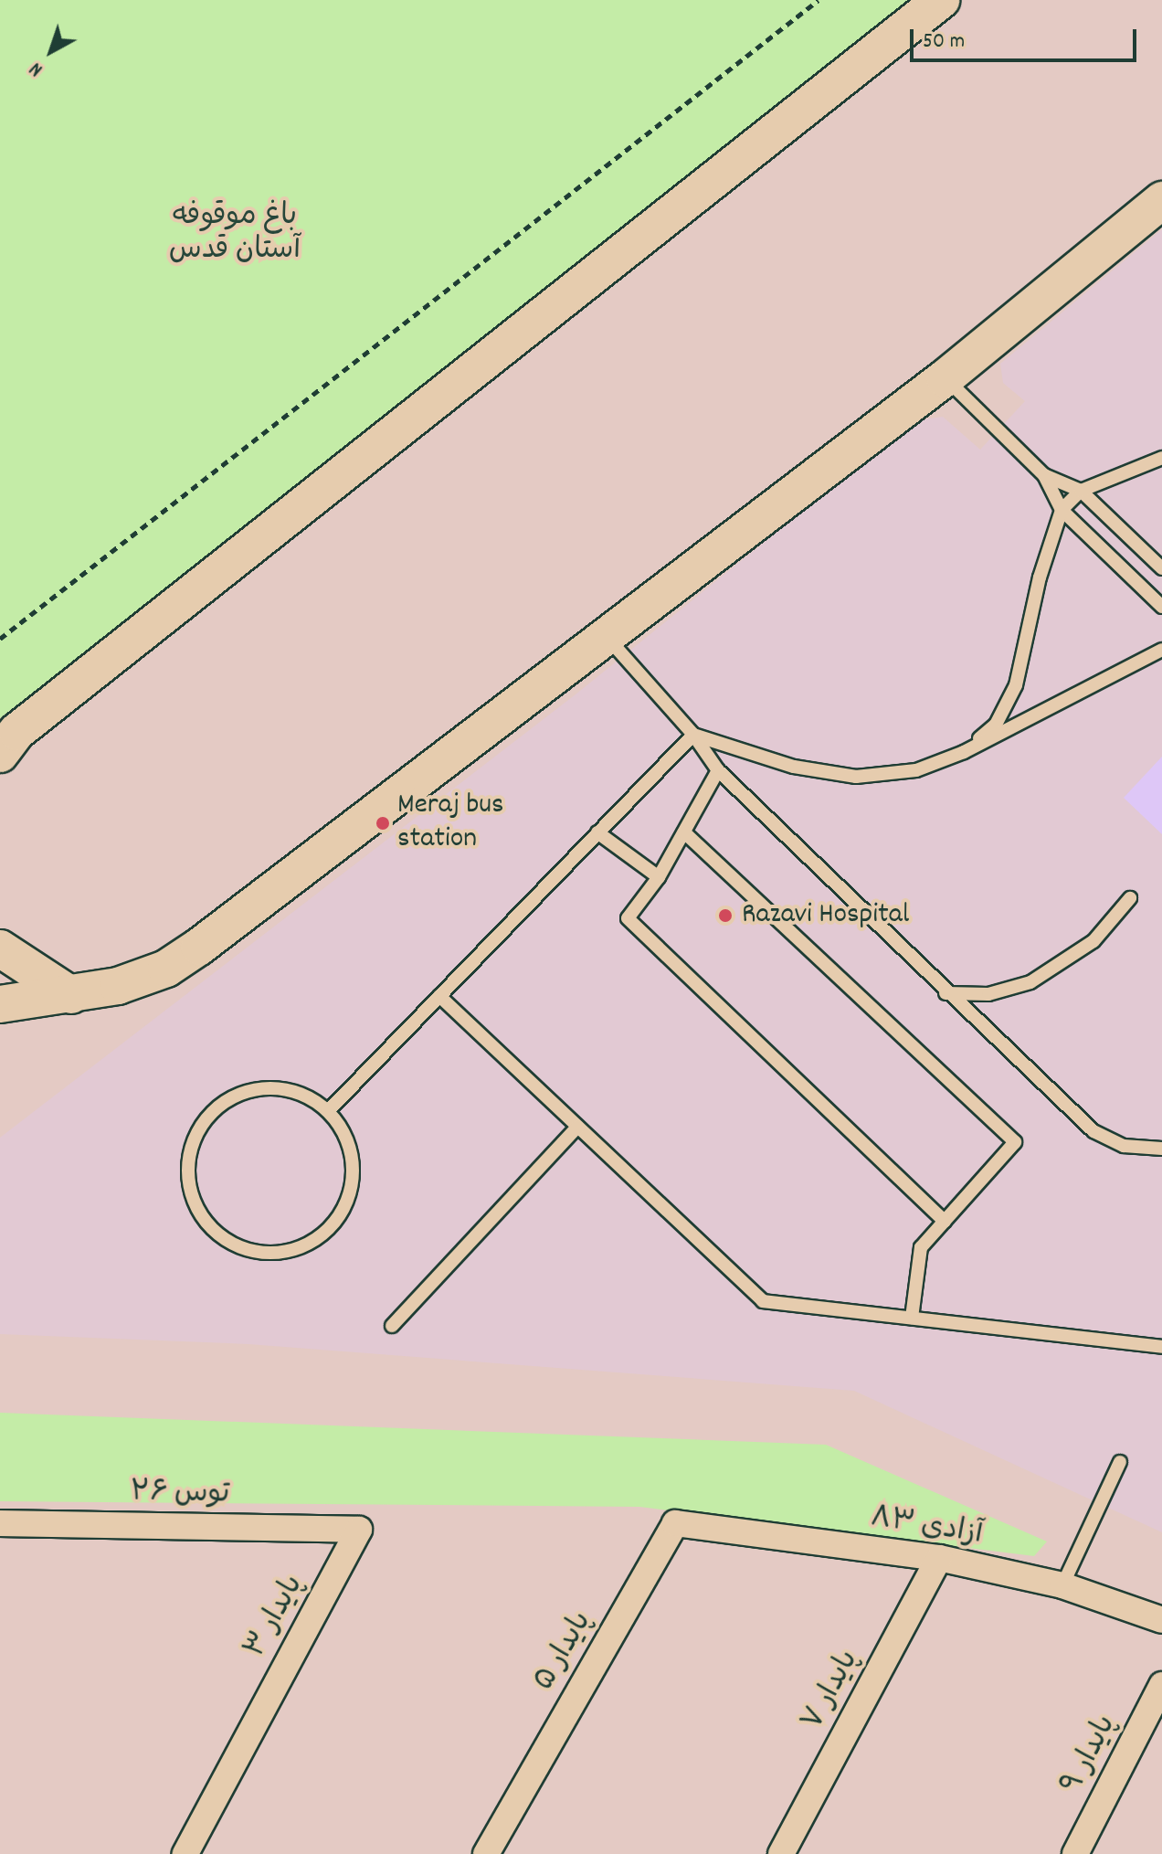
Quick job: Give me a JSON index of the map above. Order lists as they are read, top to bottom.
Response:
{
  "streets": {
    "street": [
      "توس ۲۶",
      "آزادی ۸۳",
      "پایدار ۳",
      "پایدار ۵",
      "پایدار ۷",
      "پایدار ۹"
    ]
  },
  "crossings": [
    ["توس ۲۶", "پایدار ۳"],
    ["آزادی ۸۳", "پایدار ۵"],
    ["آزادی ۸۳", "پایدار ۷"]
  ],
  "parks": ["باغ موقوفه آستان قدس"],
  "places": ["Meraj bus station", "Razavi Hospital"],
  "scale_bar": "50 m",
  "north": "bottom left"
}
